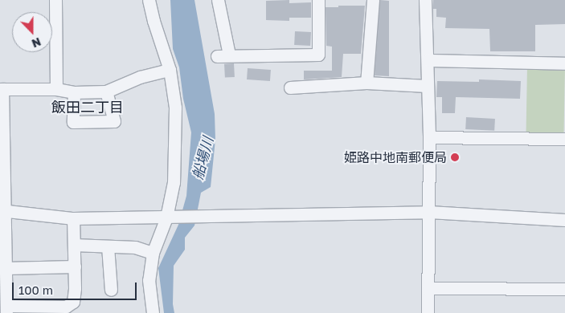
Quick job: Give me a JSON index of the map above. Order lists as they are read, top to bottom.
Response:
{
  "districts": ["飯田二丁目"],
  "water": ["船場川"],
  "places": ["姫路中地南郵便局"],
  "scale_bar": "100 m",
  "north": "bottom"
}
